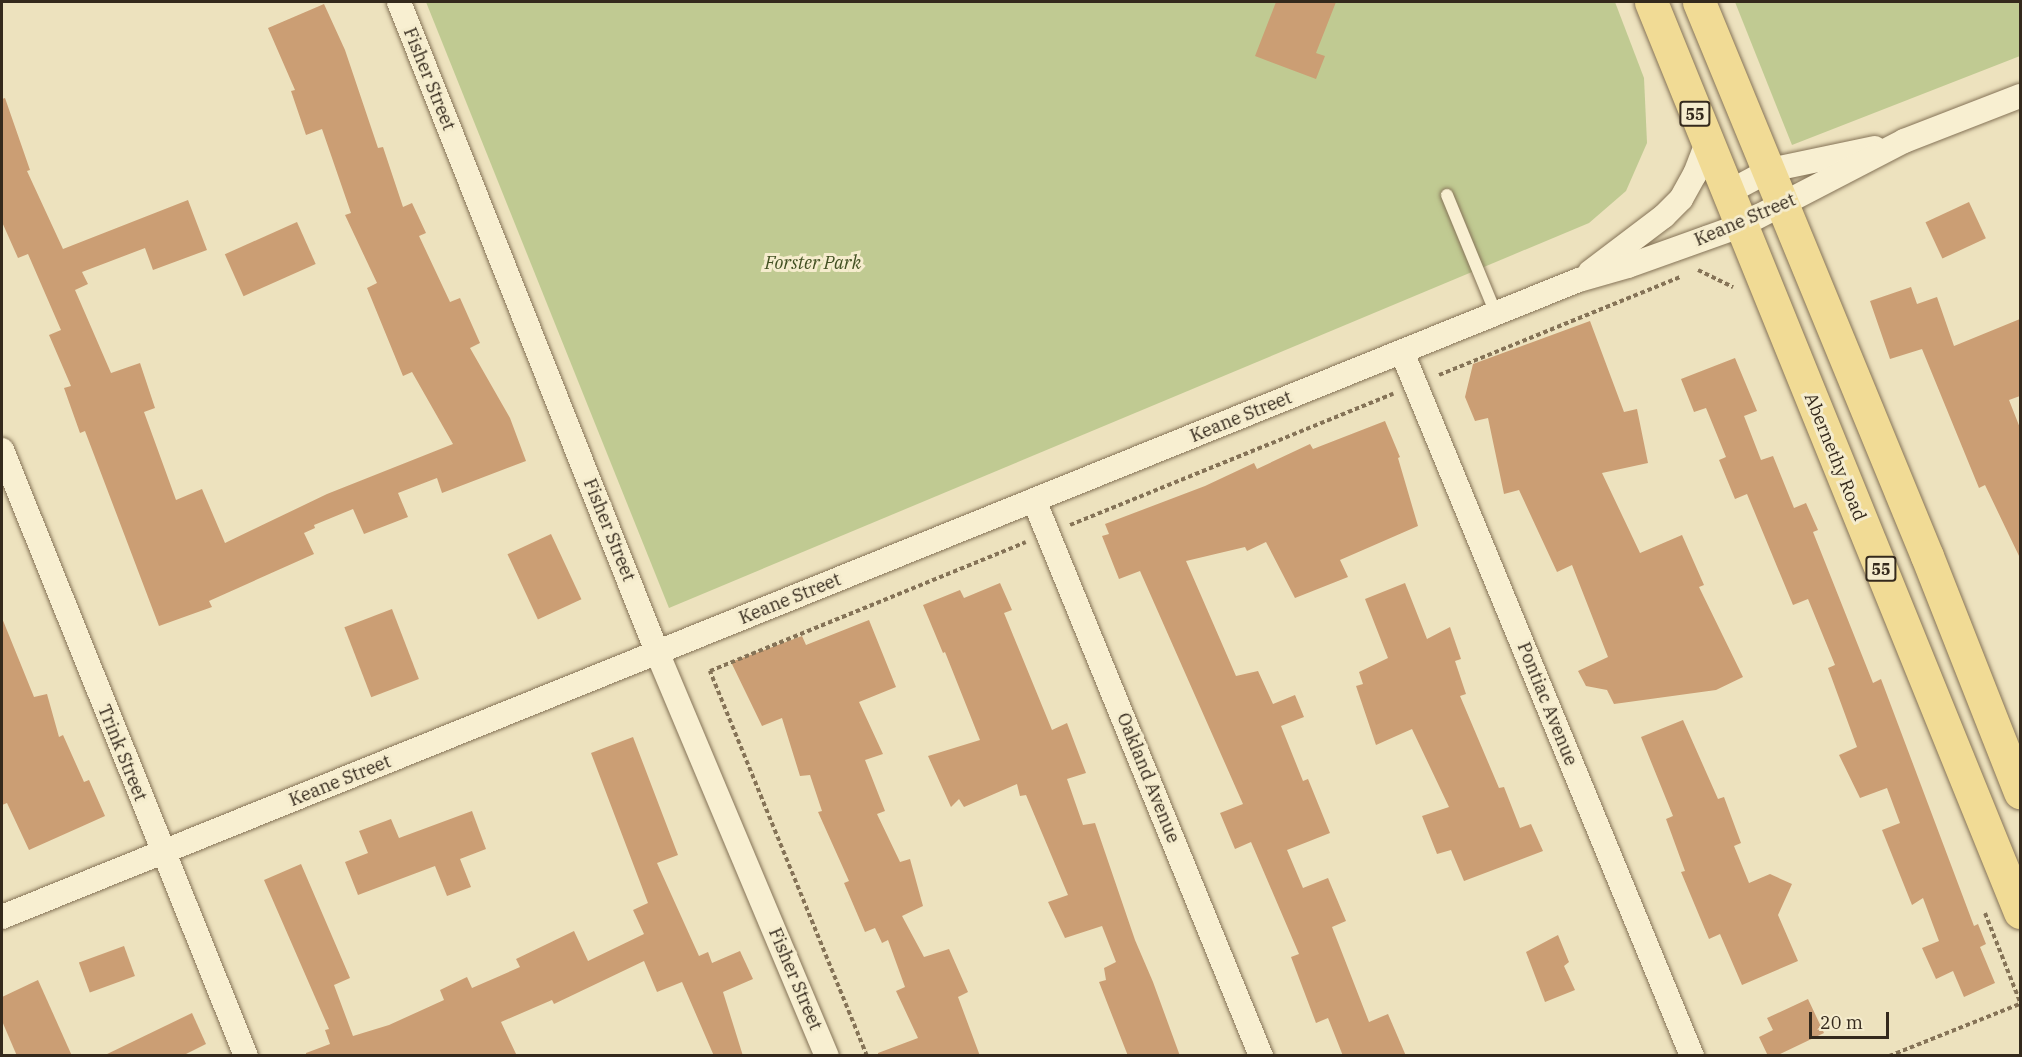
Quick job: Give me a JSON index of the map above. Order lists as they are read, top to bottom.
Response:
{
  "streets": {
    "main road": ["55", "Abernethy Road"],
    "street": [
      "Fisher Street",
      "Keane Street",
      "Pontiac Avenue",
      "Trink Street",
      "Oakland Avenue"
    ]
  },
  "crossings": [
    ["Fisher Street", "Keane Street"],
    ["55", "Keane Street"],
    ["Keane Street", "Abernethy Road"],
    ["Keane Street", "Pontiac Avenue"],
    ["Keane Street", "Trink Street"],
    ["Keane Street", "Oakland Avenue"]
  ],
  "parks": ["Forster Park"],
  "scale_bar": "20 m"
}
